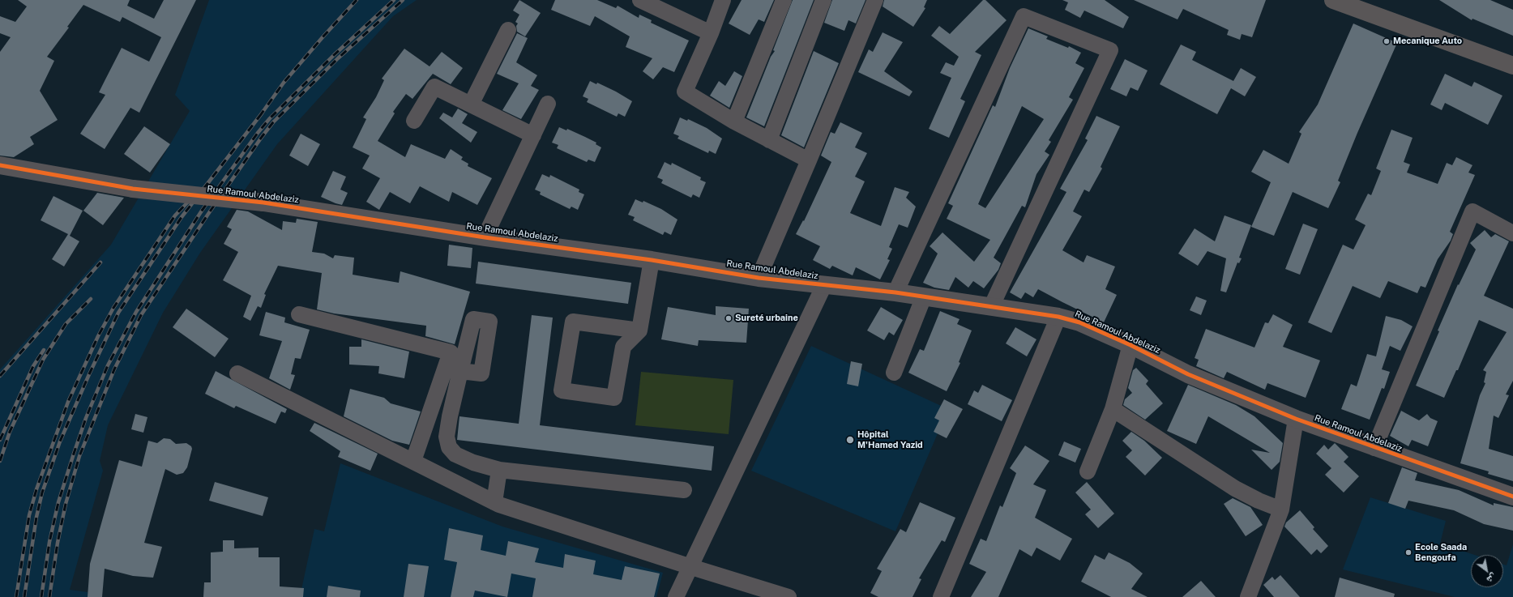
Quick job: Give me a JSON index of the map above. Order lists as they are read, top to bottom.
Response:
{
  "streets": {
    "street": ["Rue Ramoul Abdelaziz"]
  },
  "places": [
    "Mecanique Auto",
    "Sureté urbaine",
    "Hôpital M'Hamed Yazid",
    "Ecole Saada Bengoufa"
  ],
  "north": "bottom right"
}
